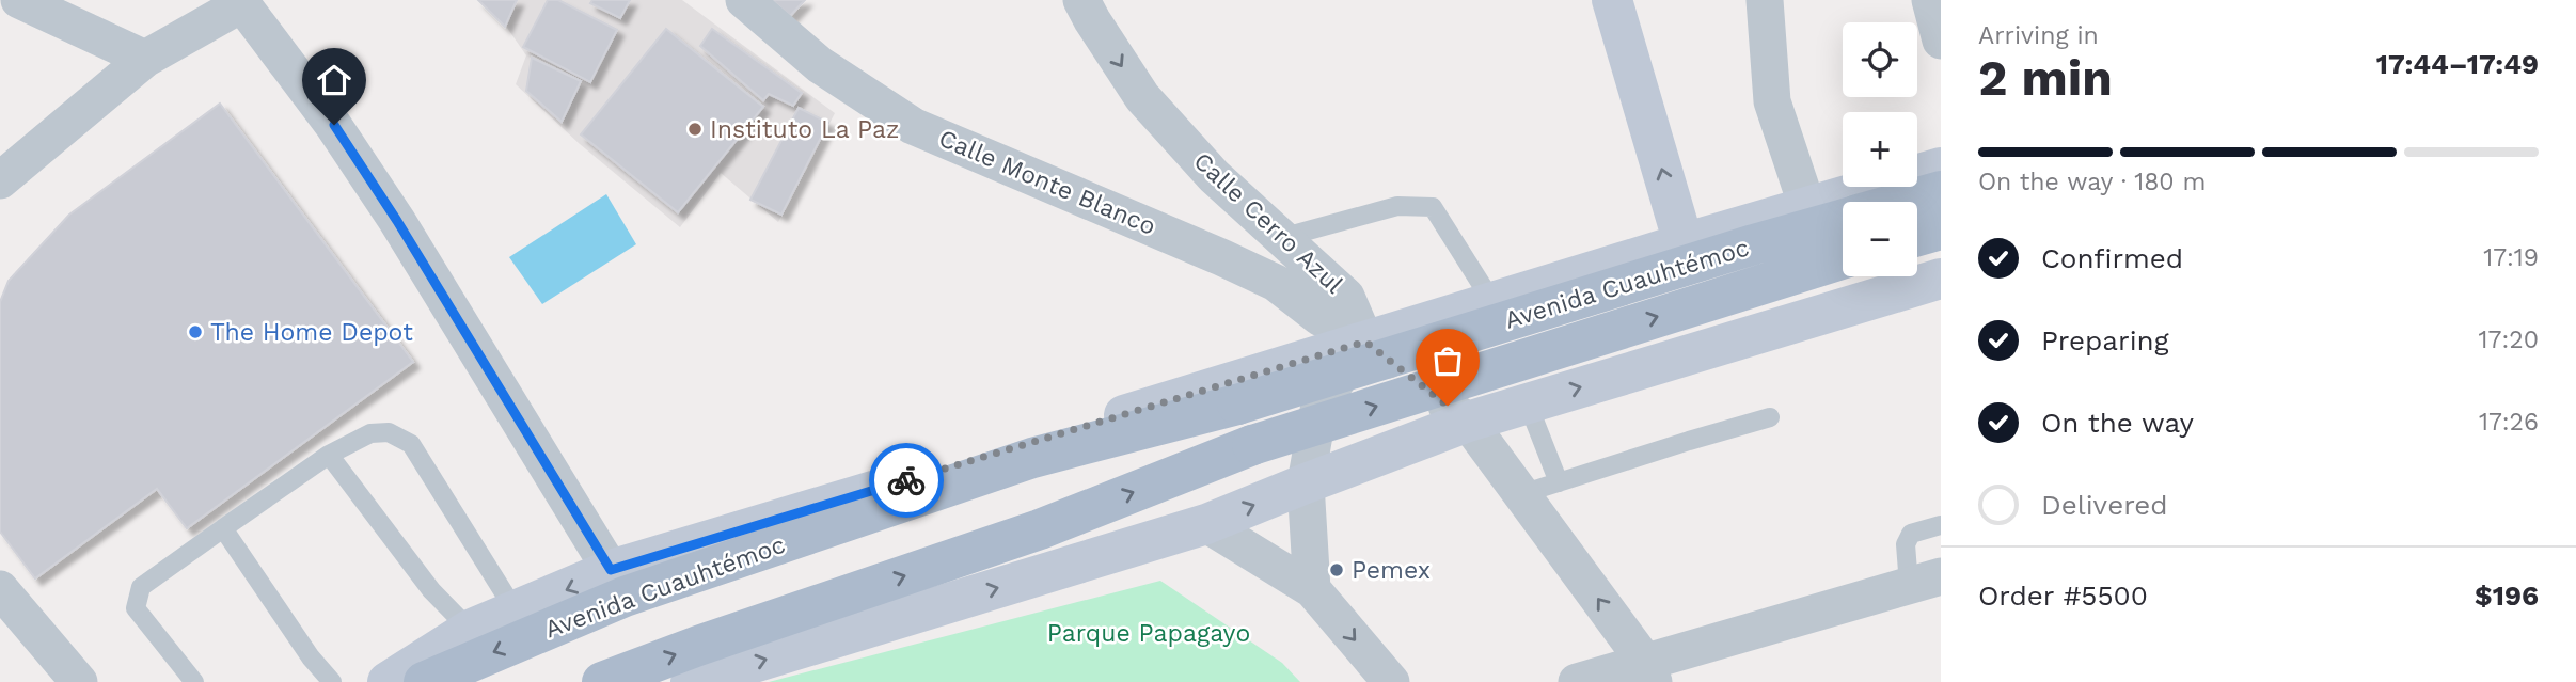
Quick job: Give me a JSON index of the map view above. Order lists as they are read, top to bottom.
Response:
{
  "streets": {
    "main road": ["Avenida Cuauhtémoc"],
    "street": ["Calle Monte Blanco", "Calle Cerro Azul"]
  },
  "crossings": [
    ["Calle Monte Blanco", "Calle Cerro Azul"]
  ],
  "parks": ["Parque Papagayo"],
  "places": ["Instituto La Paz", "The Home Depot", "Pemex"],
  "page": {
    "heading": ["2 min", "Arriving in", "17:44–17:49"],
    "panel": ["Order #5500", "$196"],
    "map_buttons": ["+", "−"],
    "bar": "On the way · 180 m",
    "list": [
      ["Confirmed", "17:19"],
      ["Preparing", "17:20"],
      ["On the way", "17:26"],
      "Delivered"
    ]
  }
}
